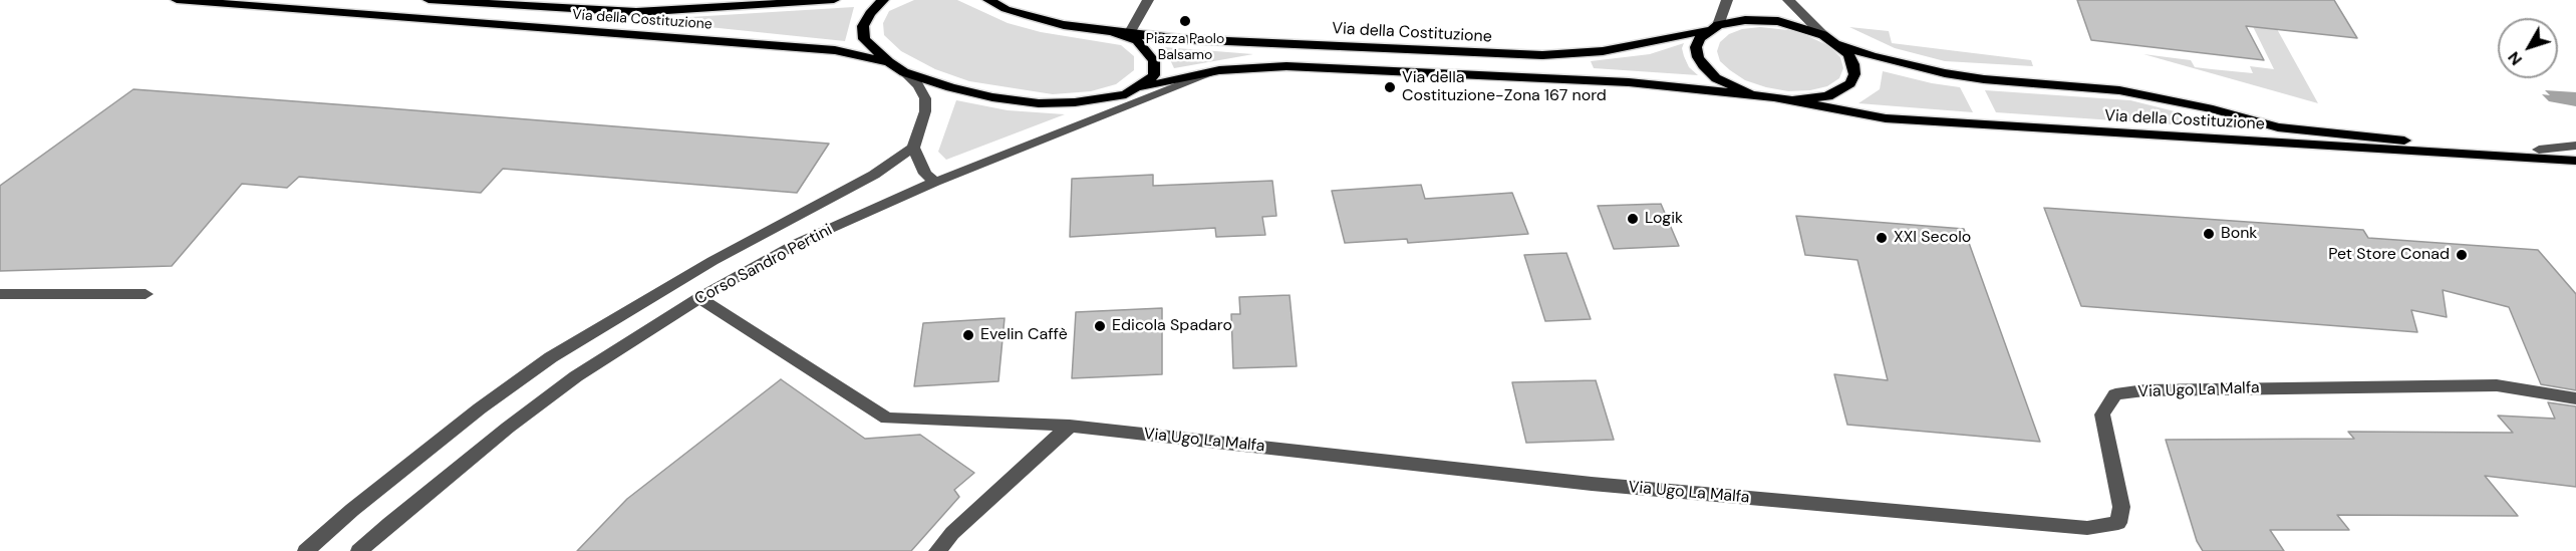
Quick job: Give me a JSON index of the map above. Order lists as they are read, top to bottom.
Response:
{
  "streets": {
    "main road": ["Via della Costituzione"],
    "street": ["Corso Sandro Pertini", "Via Ugo La Malfa"]
  },
  "crossings": [
    ["Corso Sandro Pertini", "Via Ugo La Malfa"]
  ],
  "places": [
    "Piazza Paolo Balsamo",
    "Via della Costituzione-Zona 167 nord",
    "Logik",
    "Bonk",
    "XXI Secolo",
    "Pet Store Conad",
    "Edicola Spadaro",
    "Evelin Caffè"
  ],
  "north": "bottom left"
}
